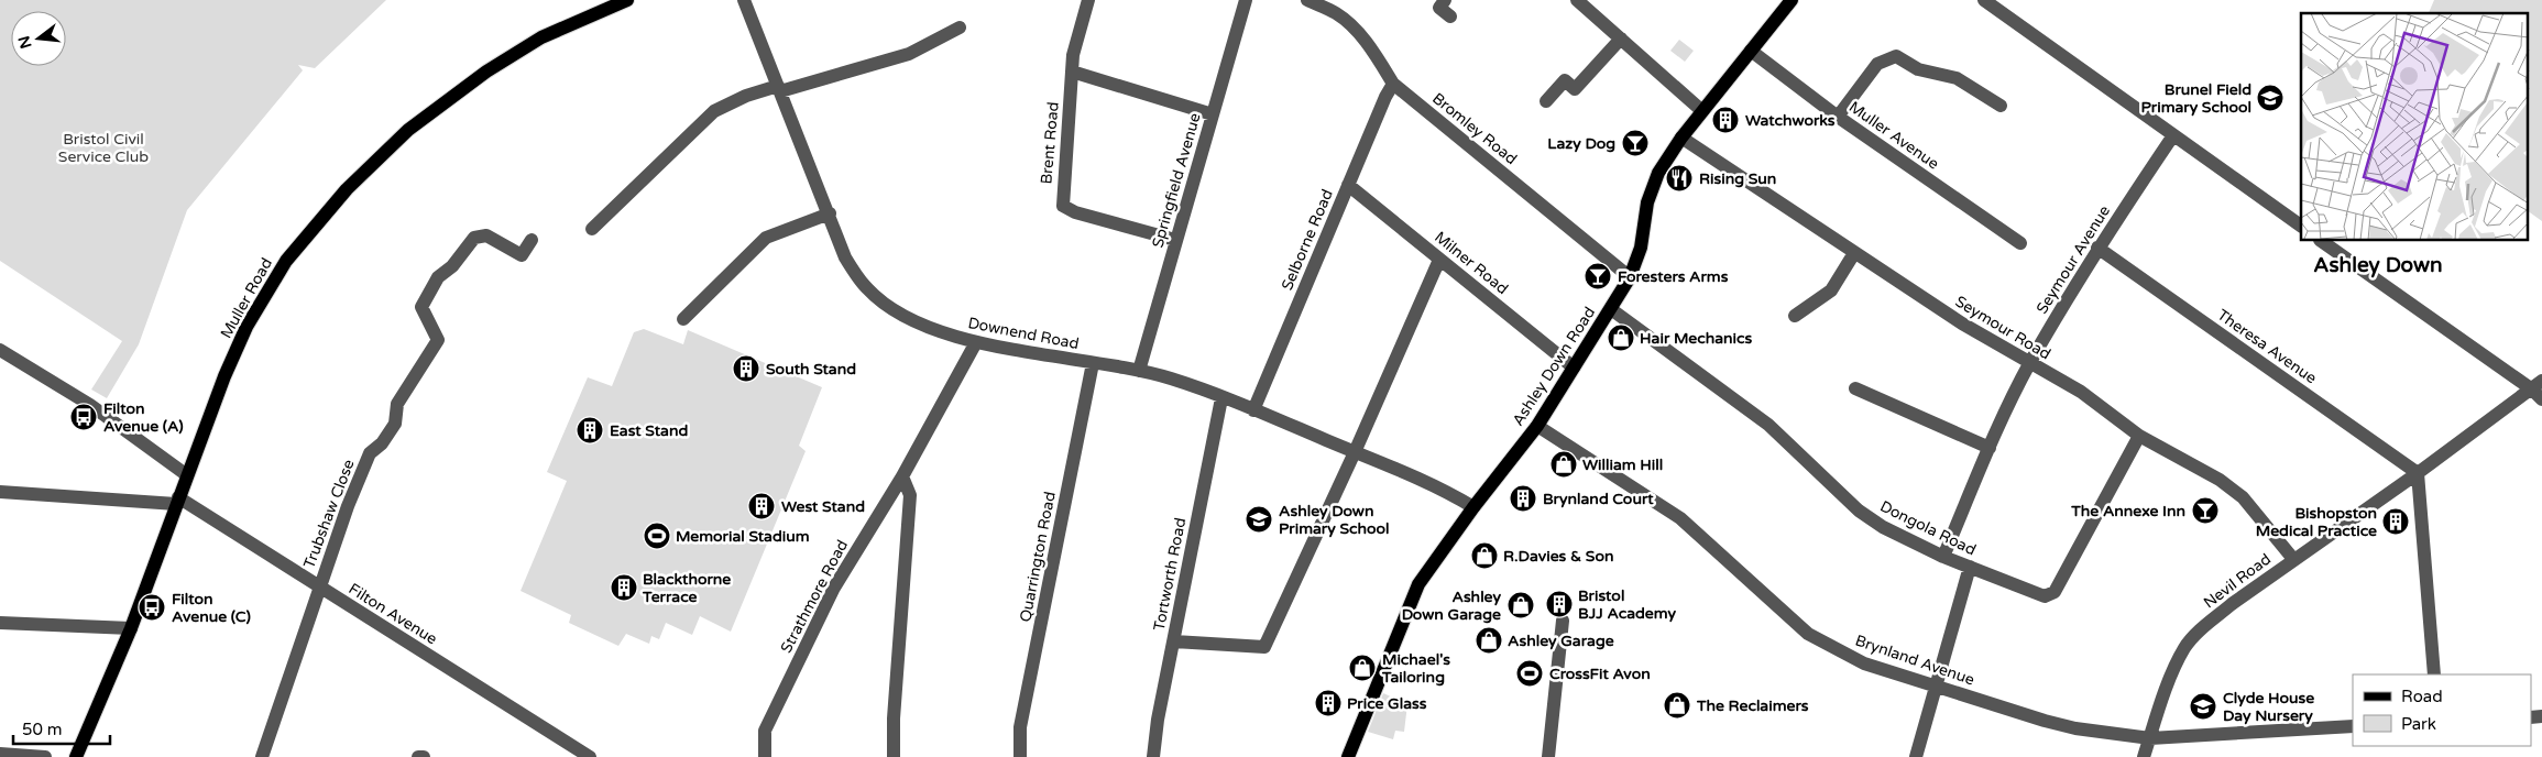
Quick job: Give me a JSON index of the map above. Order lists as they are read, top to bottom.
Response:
{
  "streets": {
    "main road": ["Muller Road", "Ashley Down Road"],
    "street": [
      "Bromley Road",
      "Muller Avenue",
      "Brent Road",
      "Springfield Avenue",
      "Selborne Road",
      "Seymour Avenue",
      "Milner Road",
      "Seymour Road",
      "Downend Road",
      "Theresa Avenue",
      "Trubshaw Close",
      "Dongola Road",
      "Quarrington Road",
      "Tortworth Road",
      "Nevil Road",
      "Strathmore Road",
      "Filton Avenue",
      "Brynland Avenue"
    ]
  },
  "crossings": [
    ["Bromley Road", "Selborne Road"],
    ["Bromley Road", "Ashley Down Road"],
    ["Muller Avenue", "Ashley Down Road"],
    ["Brent Road", "Springfield Avenue"],
    ["Springfield Avenue", "Downend Road"],
    ["Selborne Road", "Milner Road"],
    ["Selborne Road", "Downend Road"],
    ["Seymour Avenue", "Seymour Road"],
    ["Seymour Avenue", "Theresa Avenue"],
    ["Seymour Avenue", "Dongola Road"],
    ["Milner Road", "Ashley Down Road"],
    ["Muller Road", "Filton Avenue"],
    ["Seymour Road", "Ashley Down Road"],
    ["Seymour Road", "Dongola Road"],
    ["Seymour Road", "Nevil Road"],
    ["Downend Road", "Ashley Down Road"],
    ["Downend Road", "Quarrington Road"],
    ["Downend Road", "Tortworth Road"],
    ["Downend Road", "Strathmore Road"],
    ["Theresa Avenue", "Nevil Road"],
    ["Ashley Down Road", "Dongola Road"],
    ["Ashley Down Road", "Brynland Avenue"],
    ["Trubshaw Close", "Filton Avenue"],
    ["Nevil Road", "Brynland Avenue"]
  ],
  "districts": ["Ashley Down"],
  "parks": ["Bristol Civil Service Club"],
  "places": {
    "school or university": ["Brunel Field Primary School", "Ashley Down Primary School", "Clyde House Day Nursery"],
    "building": [
      "Watchworks",
      "South Stand",
      "East Stand",
      "Brynland Court",
      "West Stand",
      "Bishopston Medical Practice",
      "Blackthorne Terrace",
      "Bristol BJJ Academy",
      "Price Glass"
    ],
    "bar": ["Lazy Dog", "Foresters Arms", "The Annexe Inn"],
    "restaurant": ["Rising Sun"],
    "shop": [
      "Hair Mechanics",
      "William Hill",
      "R.Davies & Son",
      "Ashley Down Garage",
      "Ashley Garage",
      "Michael's Tailoring",
      "The Reclaimers"
    ],
    "bus stop": ["Filton Avenue (A)", "Filton Avenue (C)"],
    "sports": ["Memorial Stadium", "CrossFit Avon"]
  },
  "legend": ["Road", "Park"],
  "scale_bar": "50 m",
  "north": "left"
}
